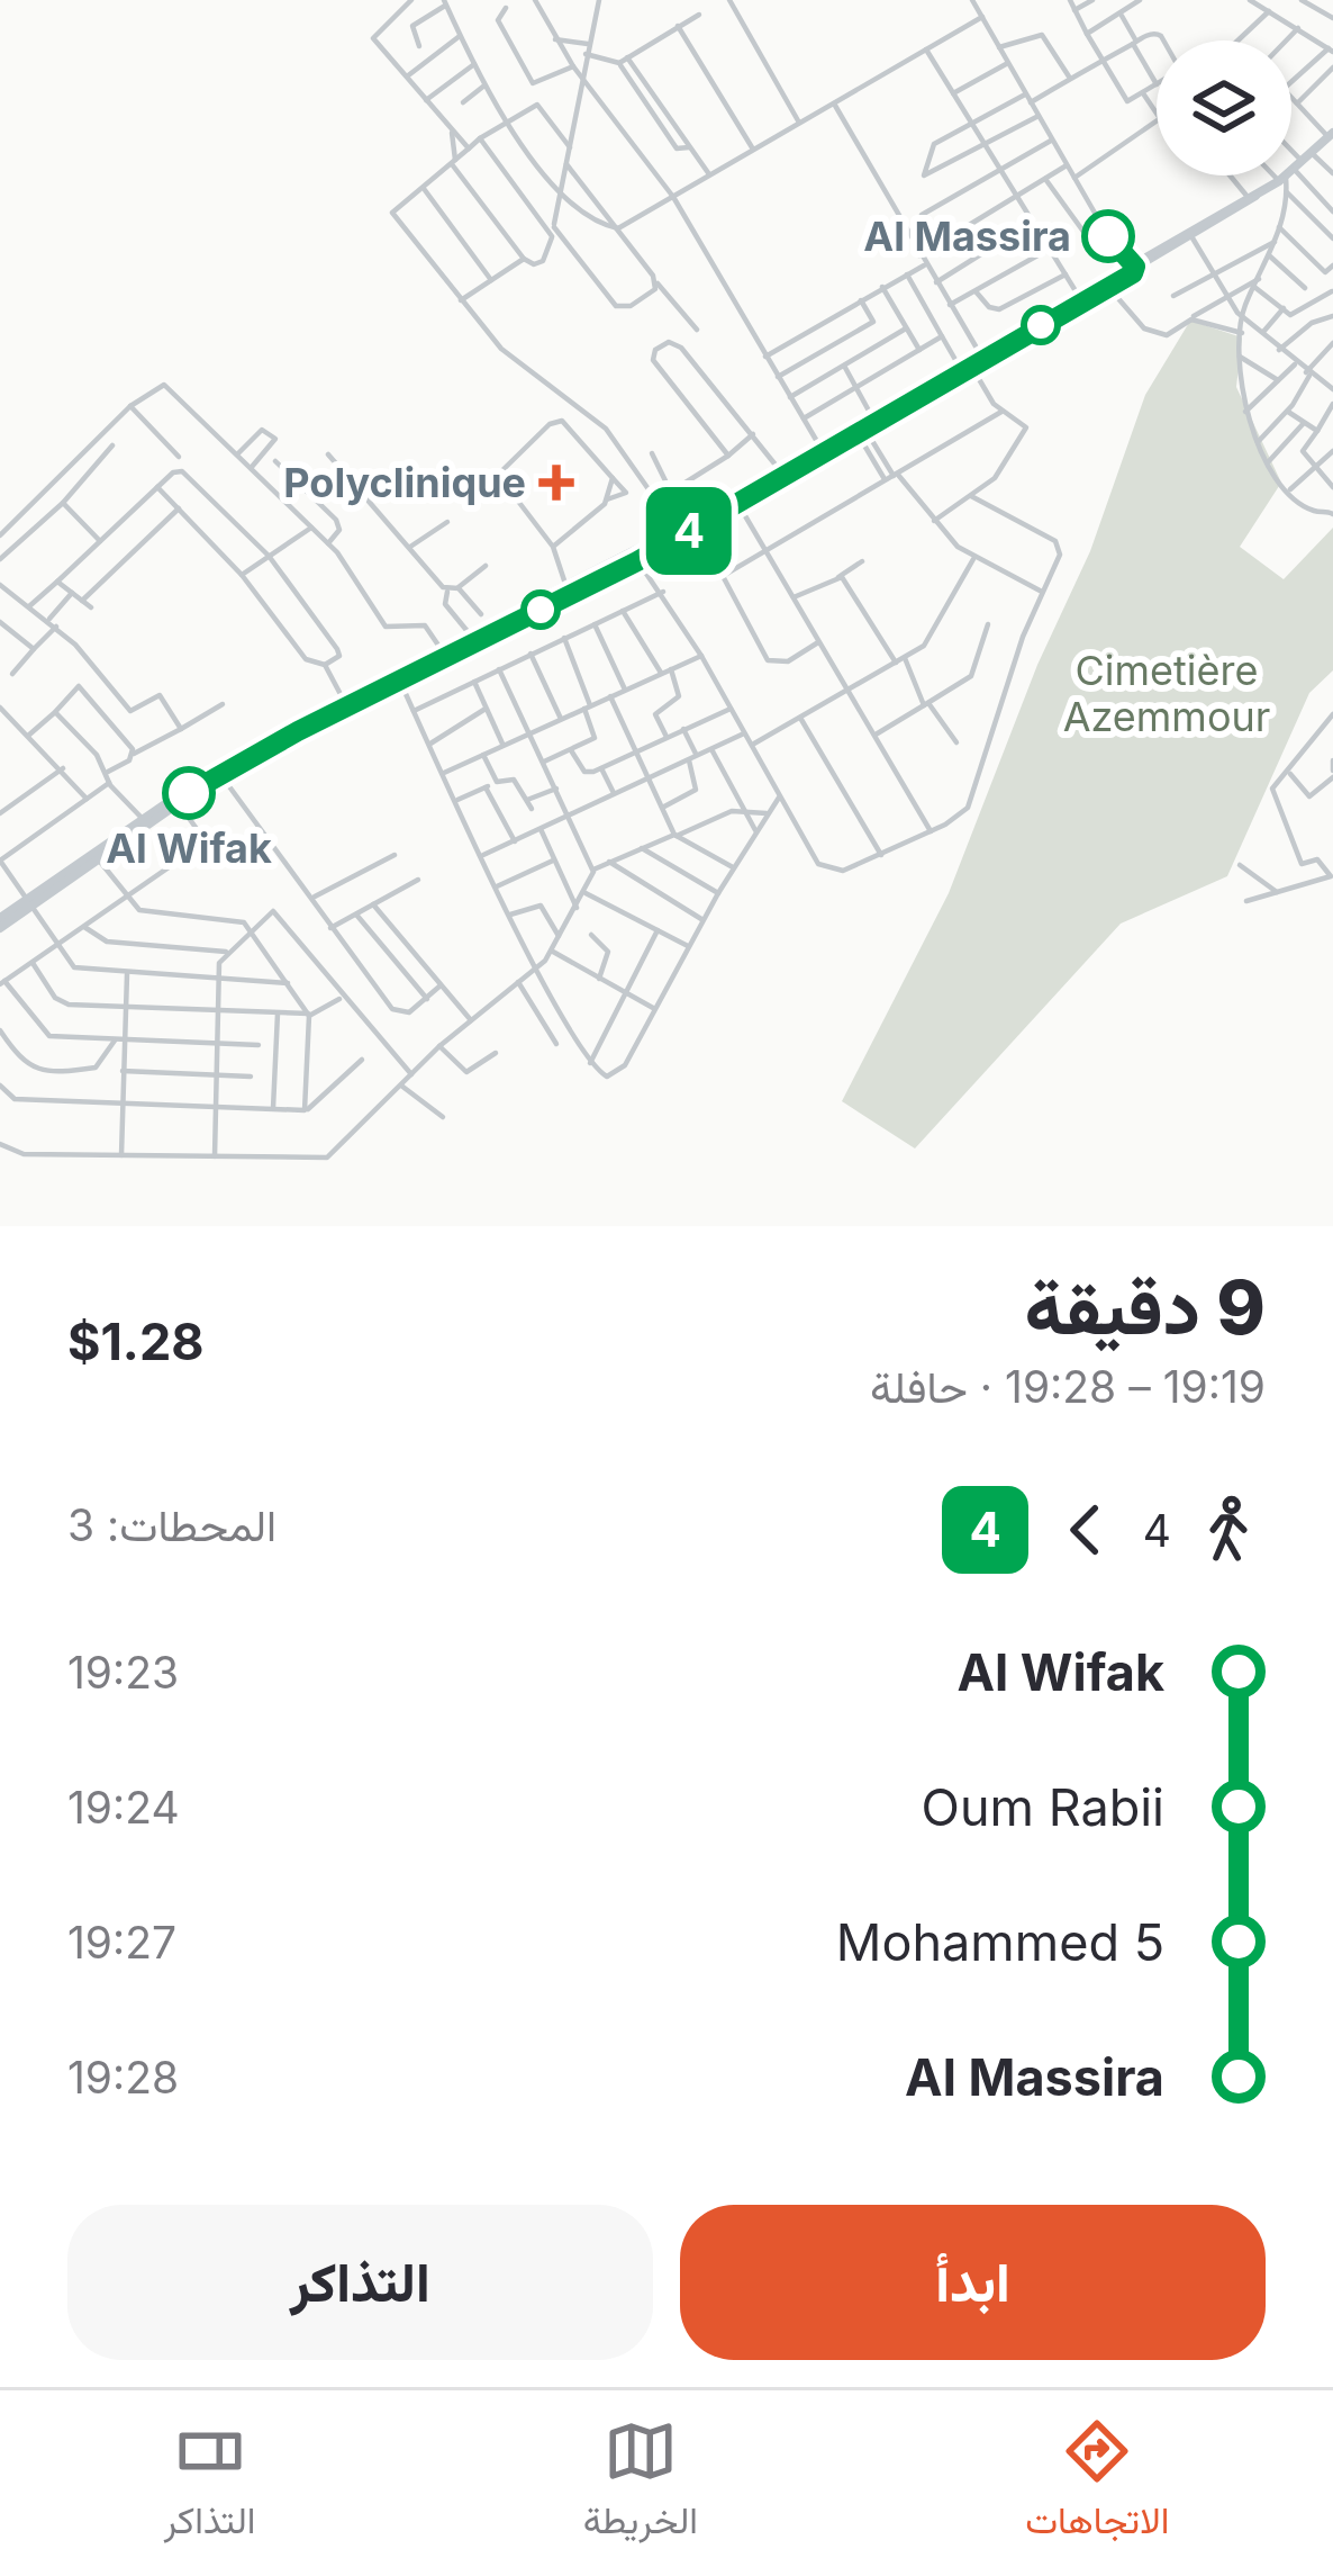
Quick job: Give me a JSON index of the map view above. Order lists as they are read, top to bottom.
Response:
{
  "parks": ["Cimetière Azemmour"],
  "places": {
    "other": ["Al Massira", "Al Wifak"],
    "health": ["Polyclinique"]
  },
  "lines": ["bus line 4"],
  "page": {
    "on_map": "4",
    "heading": ["9 دقيقة", "19:19 – 19:28 · حافلة", "$1.28"],
    "legs": ["4", "4", "المحطات: 3"],
    "list": [
      {
        "name": "Al Wifak",
        "value": "19:23"
      },
      {
        "name": "Oum Rabii",
        "value": "19:24"
      },
      {
        "name": "Mohammed 5",
        "value": "19:27"
      },
      {
        "name": "Al Massira",
        "value": "19:28"
      }
    ],
    "buttons": ["ابدأ", "التذاكر"],
    "tabs": ["الاتجاهات", "الخريطة", "التذاكر"]
  }
}
